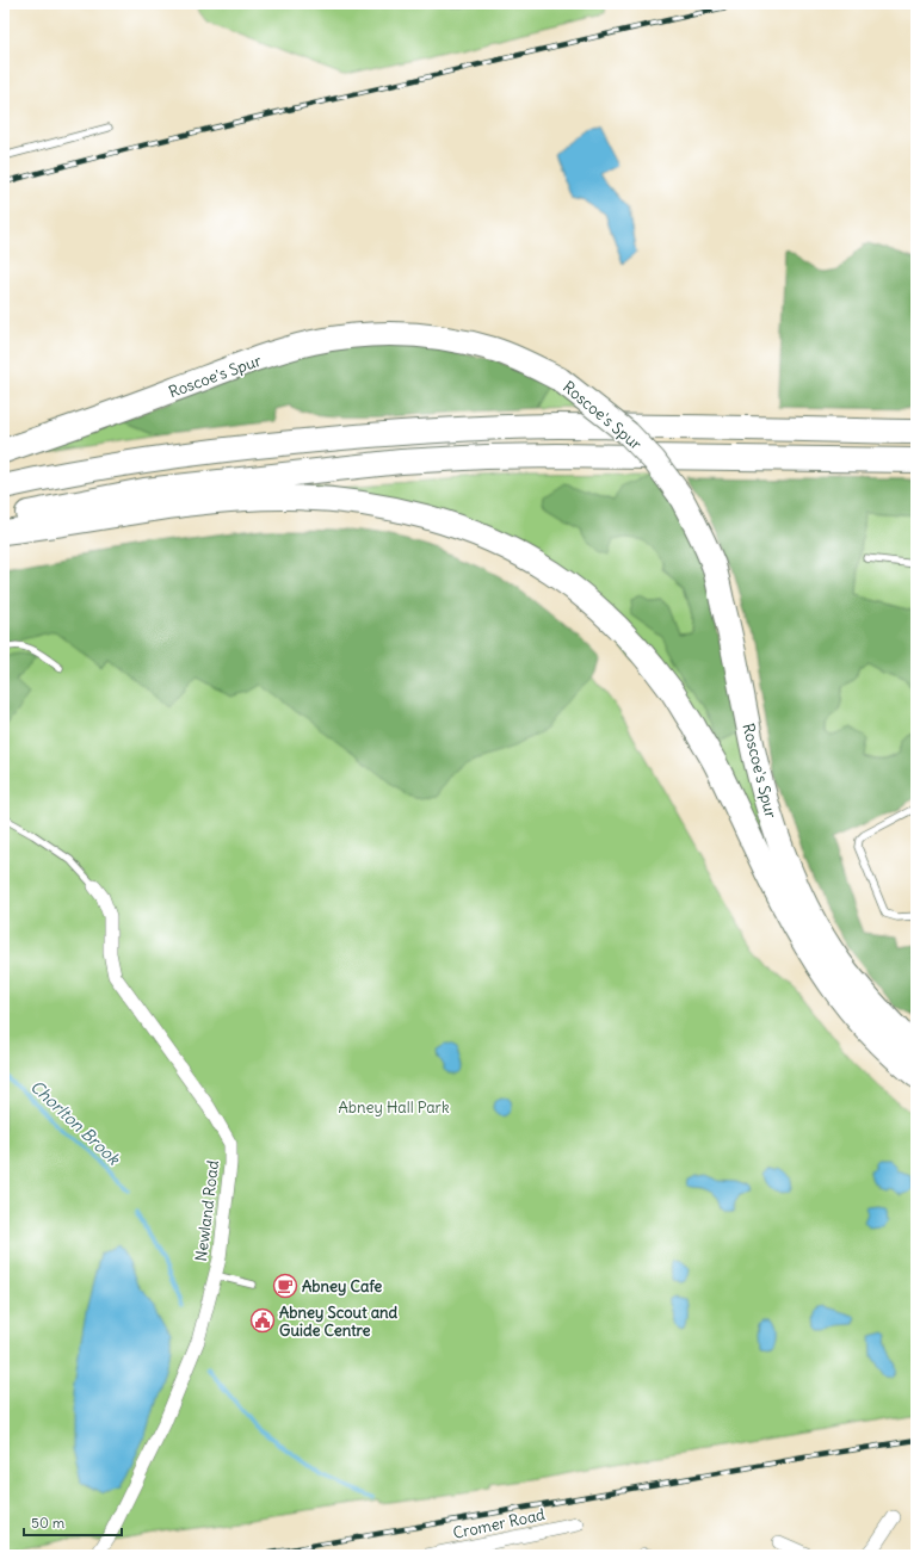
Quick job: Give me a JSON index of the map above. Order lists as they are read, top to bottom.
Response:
{
  "streets": {
    "highway": ["Roscoe's Spur"],
    "street": ["Newland Road", "Cromer Road"]
  },
  "water": ["Chorlton Brook"],
  "parks": ["Abney Hall Park"],
  "places": {
    "cafe": ["Abney Cafe"],
    "public building": ["Abney Scout and Guide Centre"]
  },
  "scale_bar": "50 m"
}
